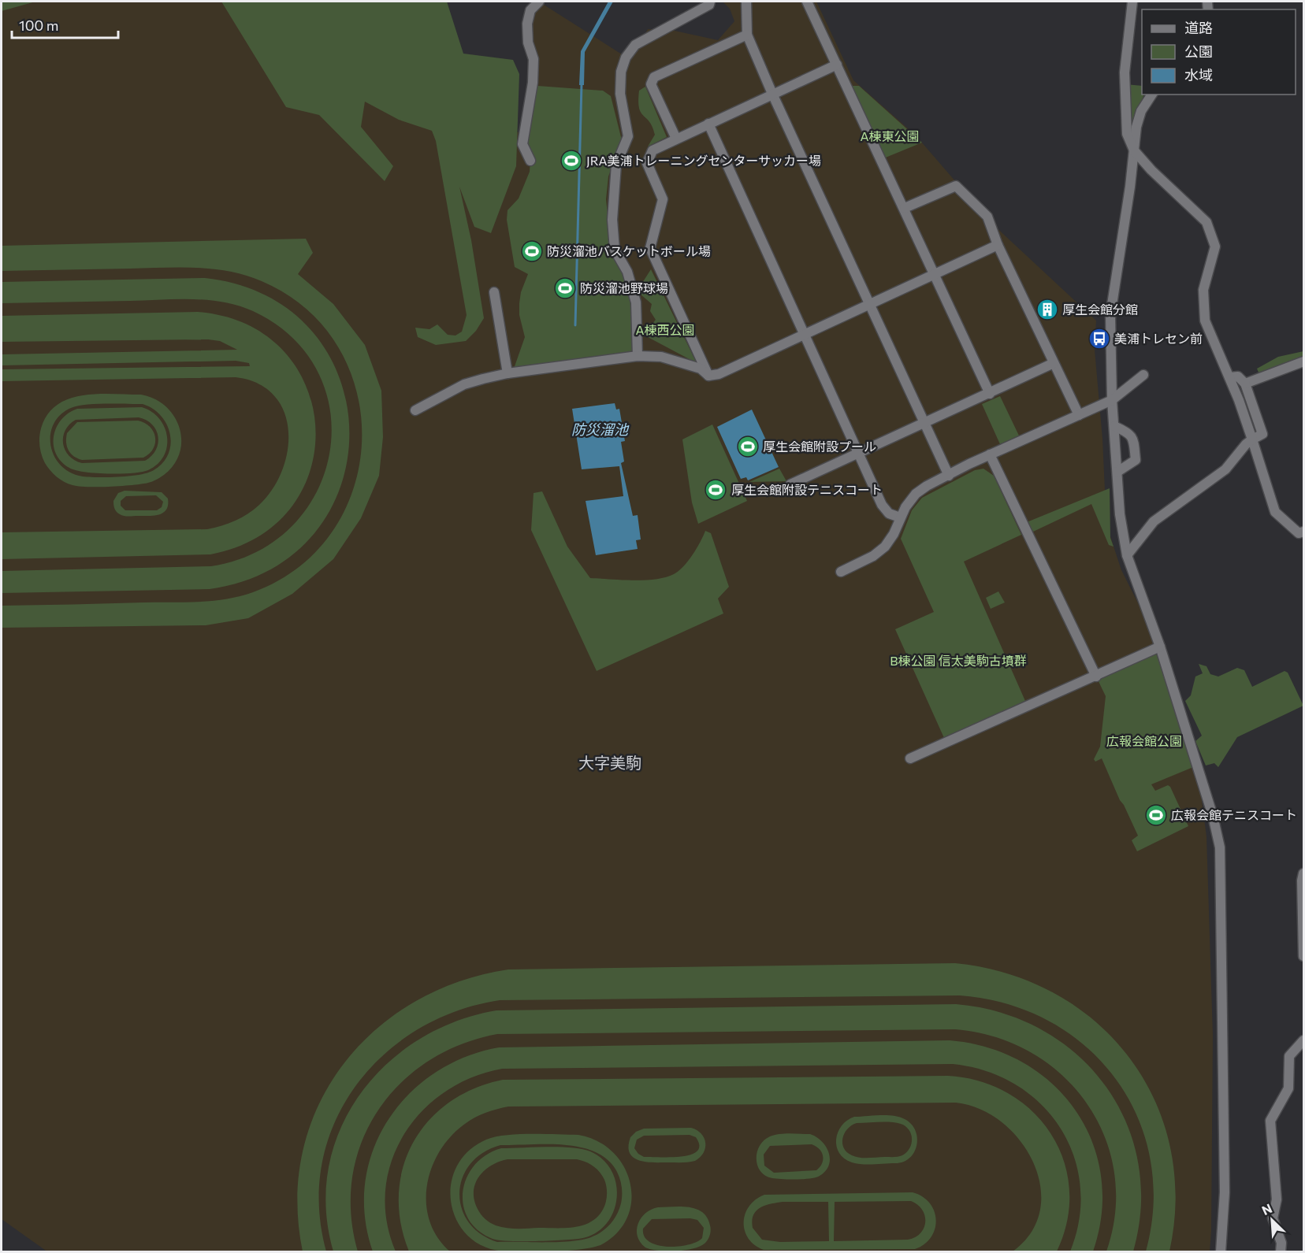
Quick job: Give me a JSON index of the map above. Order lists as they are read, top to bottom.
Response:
{
  "districts": ["大字美駒"],
  "water": ["防災溜池"],
  "parks": [
    "A棟東公園",
    "A棟西公園",
    "B棟公園 信太美駒古墳群",
    "広報会館公園"
  ],
  "places": {
    "sports": [
      "JRA美浦トレーニングセンターサッカー場",
      "防災溜池バスケットボール場",
      "防災溜池野球場",
      "厚生会館附設プール",
      "厚生会館附設テニスコート",
      "広報会館テニスコート"
    ],
    "building": ["厚生会館分館"],
    "bus stop": ["美浦トレセン前"]
  },
  "legend": ["道路", "公園", "水域"],
  "scale_bar": "100 m",
  "north": "top left"
}
